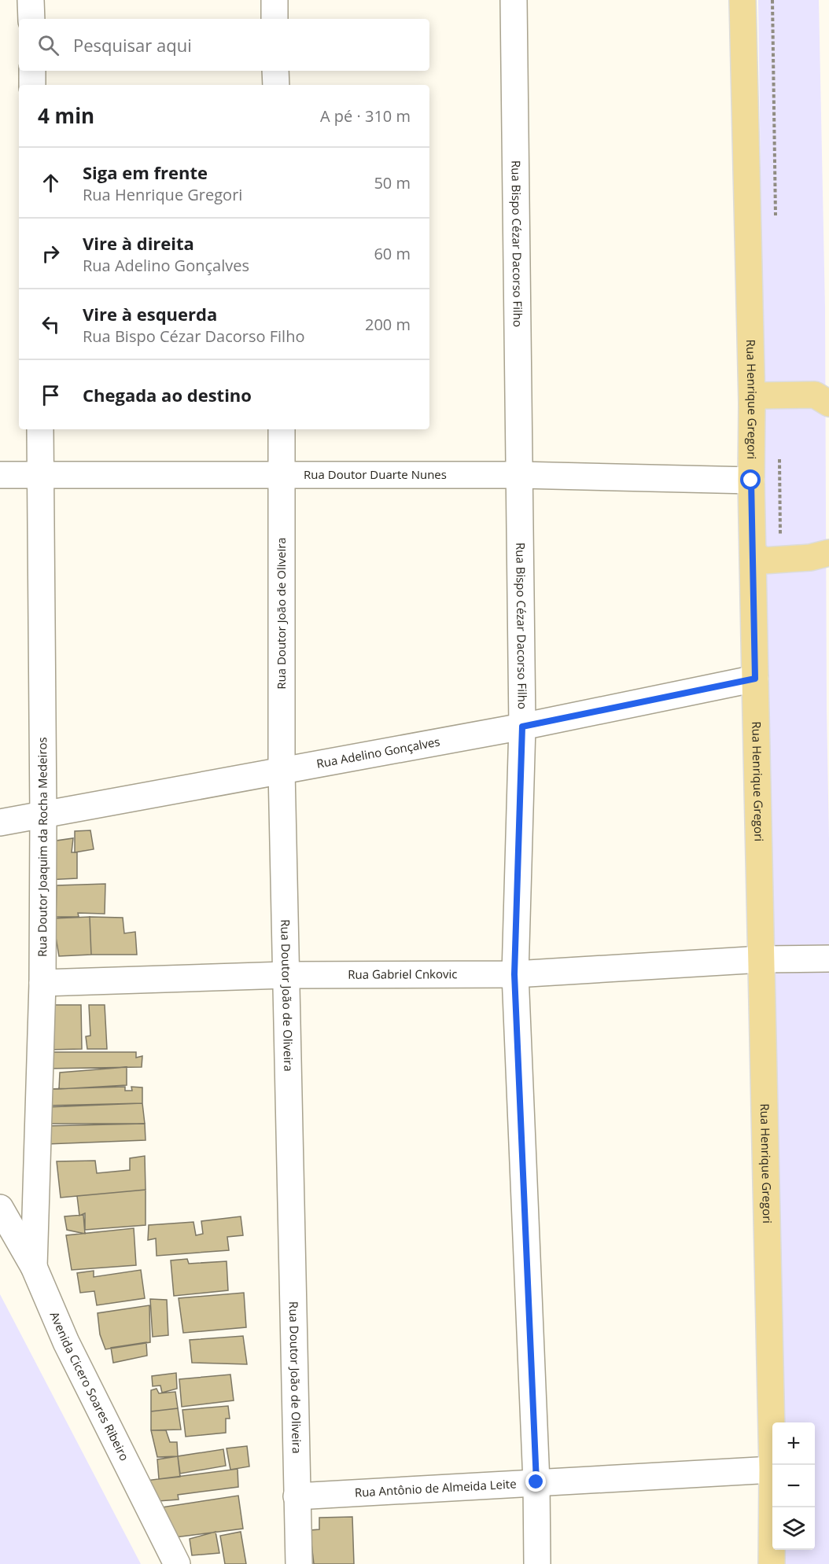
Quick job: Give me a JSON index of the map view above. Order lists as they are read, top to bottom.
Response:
{
  "streets": {
    "main road": ["Rua Henrique Gregori"],
    "street": [
      "Rua Bispo Cézar Dacorso Filho",
      "Rua Doutor Duarte Nunes",
      "Rua Doutor João de Oliveira",
      "Rua Adelino Gonçalves",
      "Rua Doutor Joaquim da Rocha Medeiros",
      "Rua Gabriel Cnkovic",
      "Avenida Cicero Soares Ribeiro",
      "Rua Antônio de Almeida Leite"
    ]
  },
  "crossings": [
    ["Rua Bispo Cézar Dacorso Filho", "Rua Doutor Duarte Nunes"],
    ["Rua Bispo Cézar Dacorso Filho", "Rua Adelino Gonçalves"],
    ["Rua Bispo Cézar Dacorso Filho", "Rua Gabriel Cnkovic"],
    ["Rua Bispo Cézar Dacorso Filho", "Rua Antônio de Almeida Leite"],
    ["Rua Henrique Gregori", "Rua Doutor Duarte Nunes"],
    ["Rua Henrique Gregori", "Rua Adelino Gonçalves"],
    ["Rua Henrique Gregori", "Rua Gabriel Cnkovic"],
    ["Rua Henrique Gregori", "Rua Antônio de Almeida Leite"],
    ["Rua Doutor Duarte Nunes", "Rua Doutor João de Oliveira"],
    ["Rua Doutor Duarte Nunes", "Rua Doutor Joaquim da Rocha Medeiros"],
    ["Rua Doutor João de Oliveira", "Rua Adelino Gonçalves"],
    ["Rua Doutor João de Oliveira", "Rua Gabriel Cnkovic"],
    ["Rua Doutor João de Oliveira", "Rua Antônio de Almeida Leite"],
    ["Rua Adelino Gonçalves", "Rua Doutor Joaquim da Rocha Medeiros"],
    ["Rua Doutor Joaquim da Rocha Medeiros", "Rua Gabriel Cnkovic"],
    ["Rua Doutor Joaquim da Rocha Medeiros", "Avenida Cicero Soares Ribeiro"]
  ],
  "page": {
    "search": "Pesquisar aqui",
    "heading": ["4 min", "A pé · 310 m"],
    "list": [
      ["Siga em frente", "Rua Henrique Gregori", "50 m"],
      ["Vire à direita", "Rua Adelino Gonçalves", "60 m"],
      ["Vire à esquerda", "Rua Bispo Cézar Dacorso Filho", "200 m"],
      "Chegada ao destino"
    ],
    "map_buttons": ["+", "−"]
  }
}
